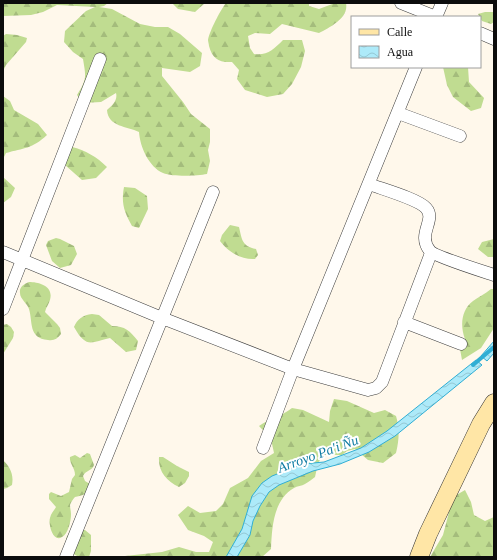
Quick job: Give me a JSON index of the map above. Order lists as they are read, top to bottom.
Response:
{
  "water": ["Arroyo Pa'i Ñu"],
  "legend": ["Calle", "Agua"]
}
